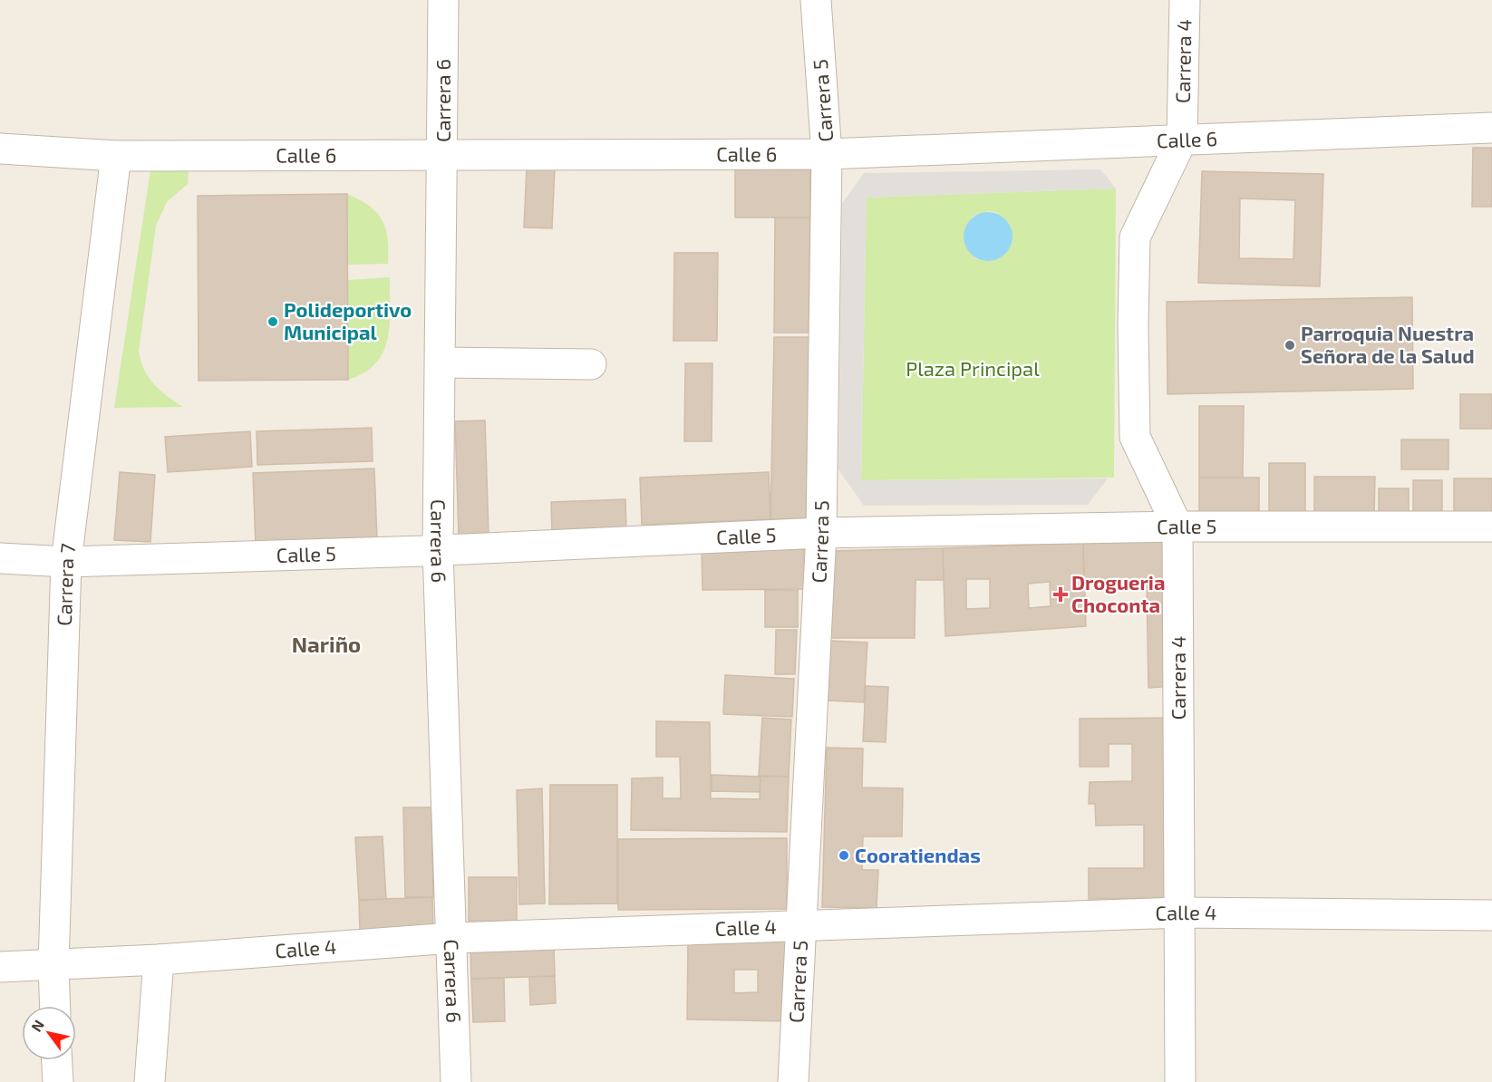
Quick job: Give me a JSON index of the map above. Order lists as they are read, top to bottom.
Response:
{
  "streets": {
    "street": [
      "Carrera 4",
      "Carrera 6",
      "Carrera 5",
      "Calle 6",
      "Calle 5",
      "Carrera 7",
      "Calle 4"
    ]
  },
  "crossings": [
    ["Carrera 4", "Calle 6"],
    ["Carrera 4", "Calle 5"],
    ["Carrera 4", "Calle 4"],
    ["Carrera 6", "Calle 6"],
    ["Carrera 6", "Calle 5"],
    ["Carrera 6", "Calle 4"],
    ["Carrera 5", "Calle 6"],
    ["Carrera 5", "Calle 5"],
    ["Carrera 5", "Calle 4"],
    ["Calle 6", "Carrera 7"],
    ["Calle 5", "Carrera 7"],
    ["Carrera 7", "Calle 4"]
  ],
  "districts": ["Nariño"],
  "parks": ["Plaza Principal"],
  "places": {
    "other": ["Polideportivo Municipal", "Parroquia Nuestra Señora de la Salud", "Cooratiendas"],
    "health": ["Drogueria Choconta"]
  },
  "north": "top left"
}
